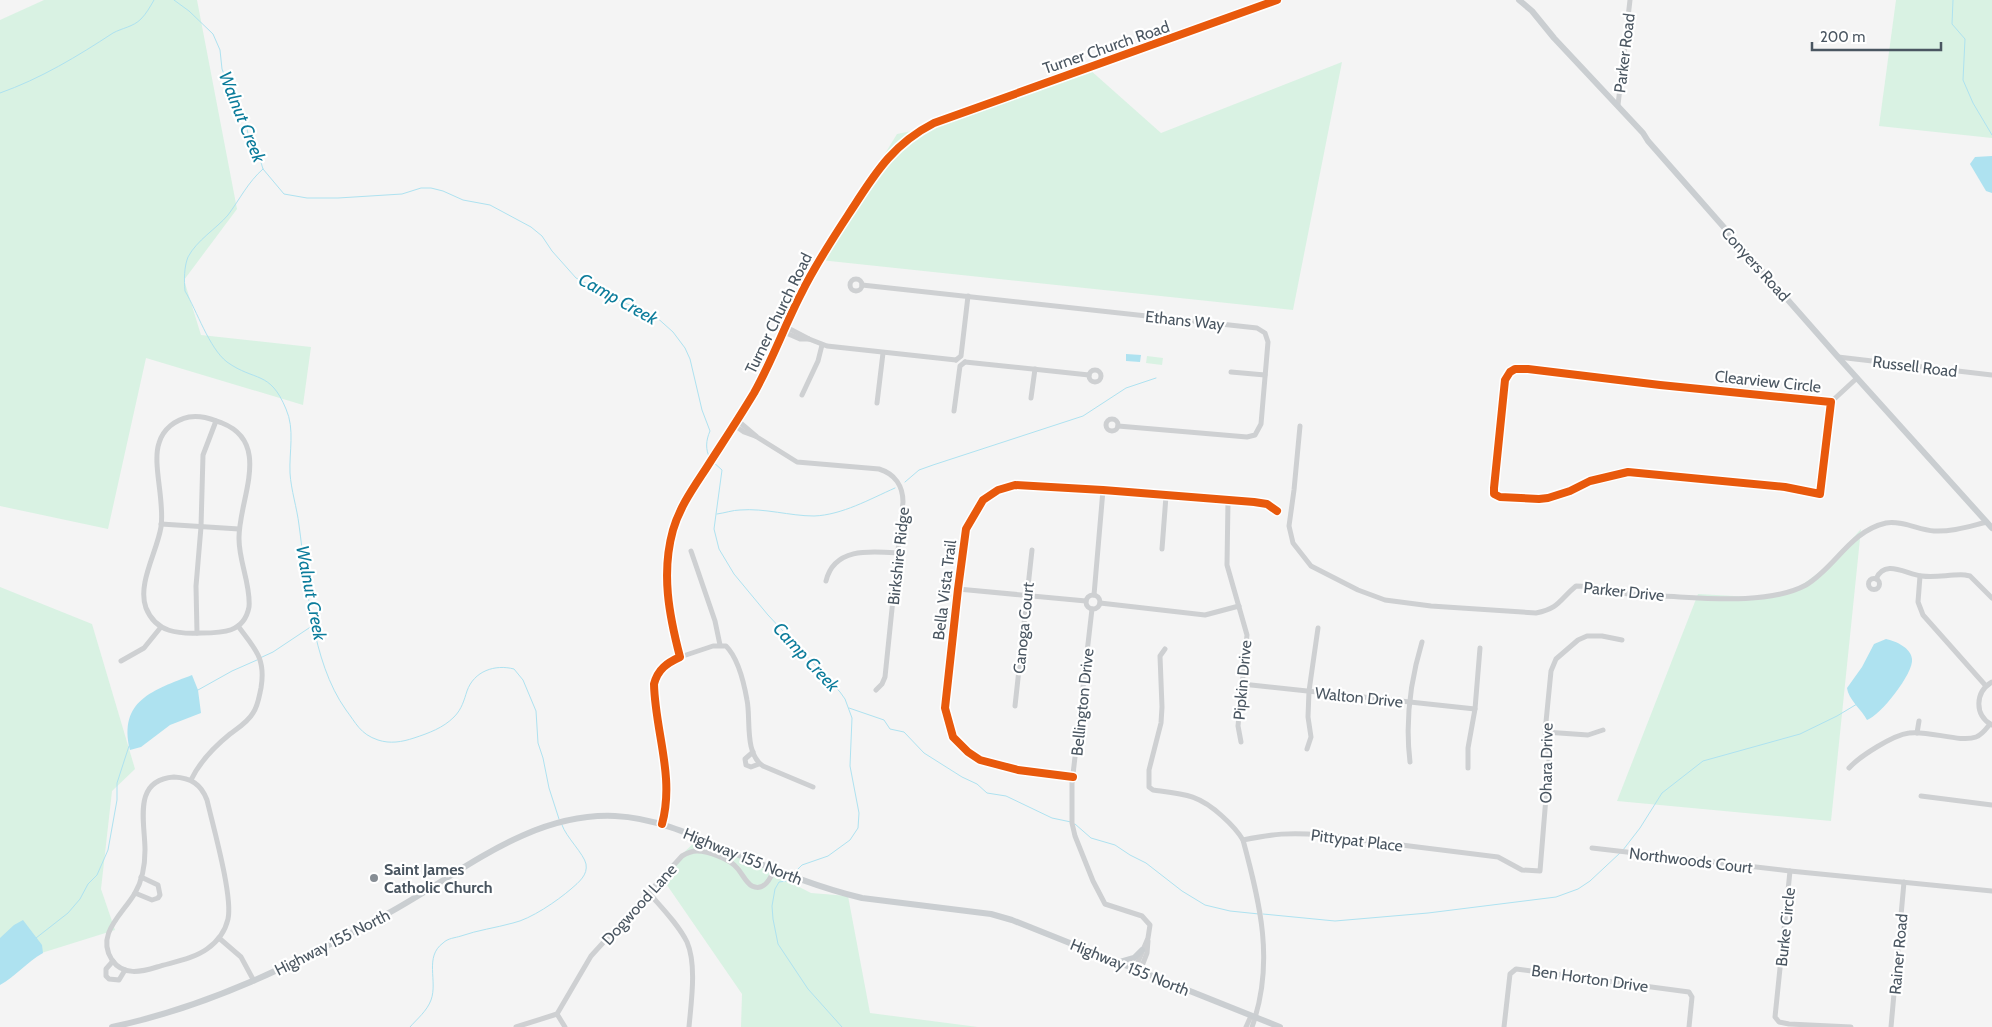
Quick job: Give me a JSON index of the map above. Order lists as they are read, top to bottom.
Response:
{
  "streets": {
    "main road": ["Conyers Road", "Highway 155 North"],
    "street": [
      "Turner Church Road",
      "Parker Road",
      "Ethans Way",
      "Russell Road",
      "Clearview Circle",
      "Birkshire Ridge",
      "Bella Vista Trail",
      "Parker Drive",
      "Canoga Court",
      "Pipkin Drive",
      "Walton Drive",
      "Bellington Drive",
      "Ohara Drive",
      "Pittypat Place",
      "Northwoods Court",
      "Dogwood Lane",
      "Burke Circle",
      "Rainer Road",
      "Ben Horton Drive"
    ]
  },
  "crossings": [
    ["Turner Church Road", "Birkshire Ridge"],
    ["Parker Road", "Conyers Road"],
    ["Conyers Road", "Russell Road"],
    ["Conyers Road", "Parker Drive"],
    ["Bella Vista Trail", "Pipkin Drive"],
    ["Bella Vista Trail", "Bellington Drive"],
    ["Pipkin Drive", "Walton Drive"],
    ["Bellington Drive", "Highway 155 North"],
    ["Ohara Drive", "Pittypat Place"],
    ["Highway 155 North", "Dogwood Lane"],
    ["Northwoods Court", "Burke Circle"],
    ["Burke Circle", "Rainer Road"]
  ],
  "water": ["Walnut Creek", "Camp Creek"],
  "places": ["Saint James Catholic Church"],
  "scale_bar": "200 m"
}
